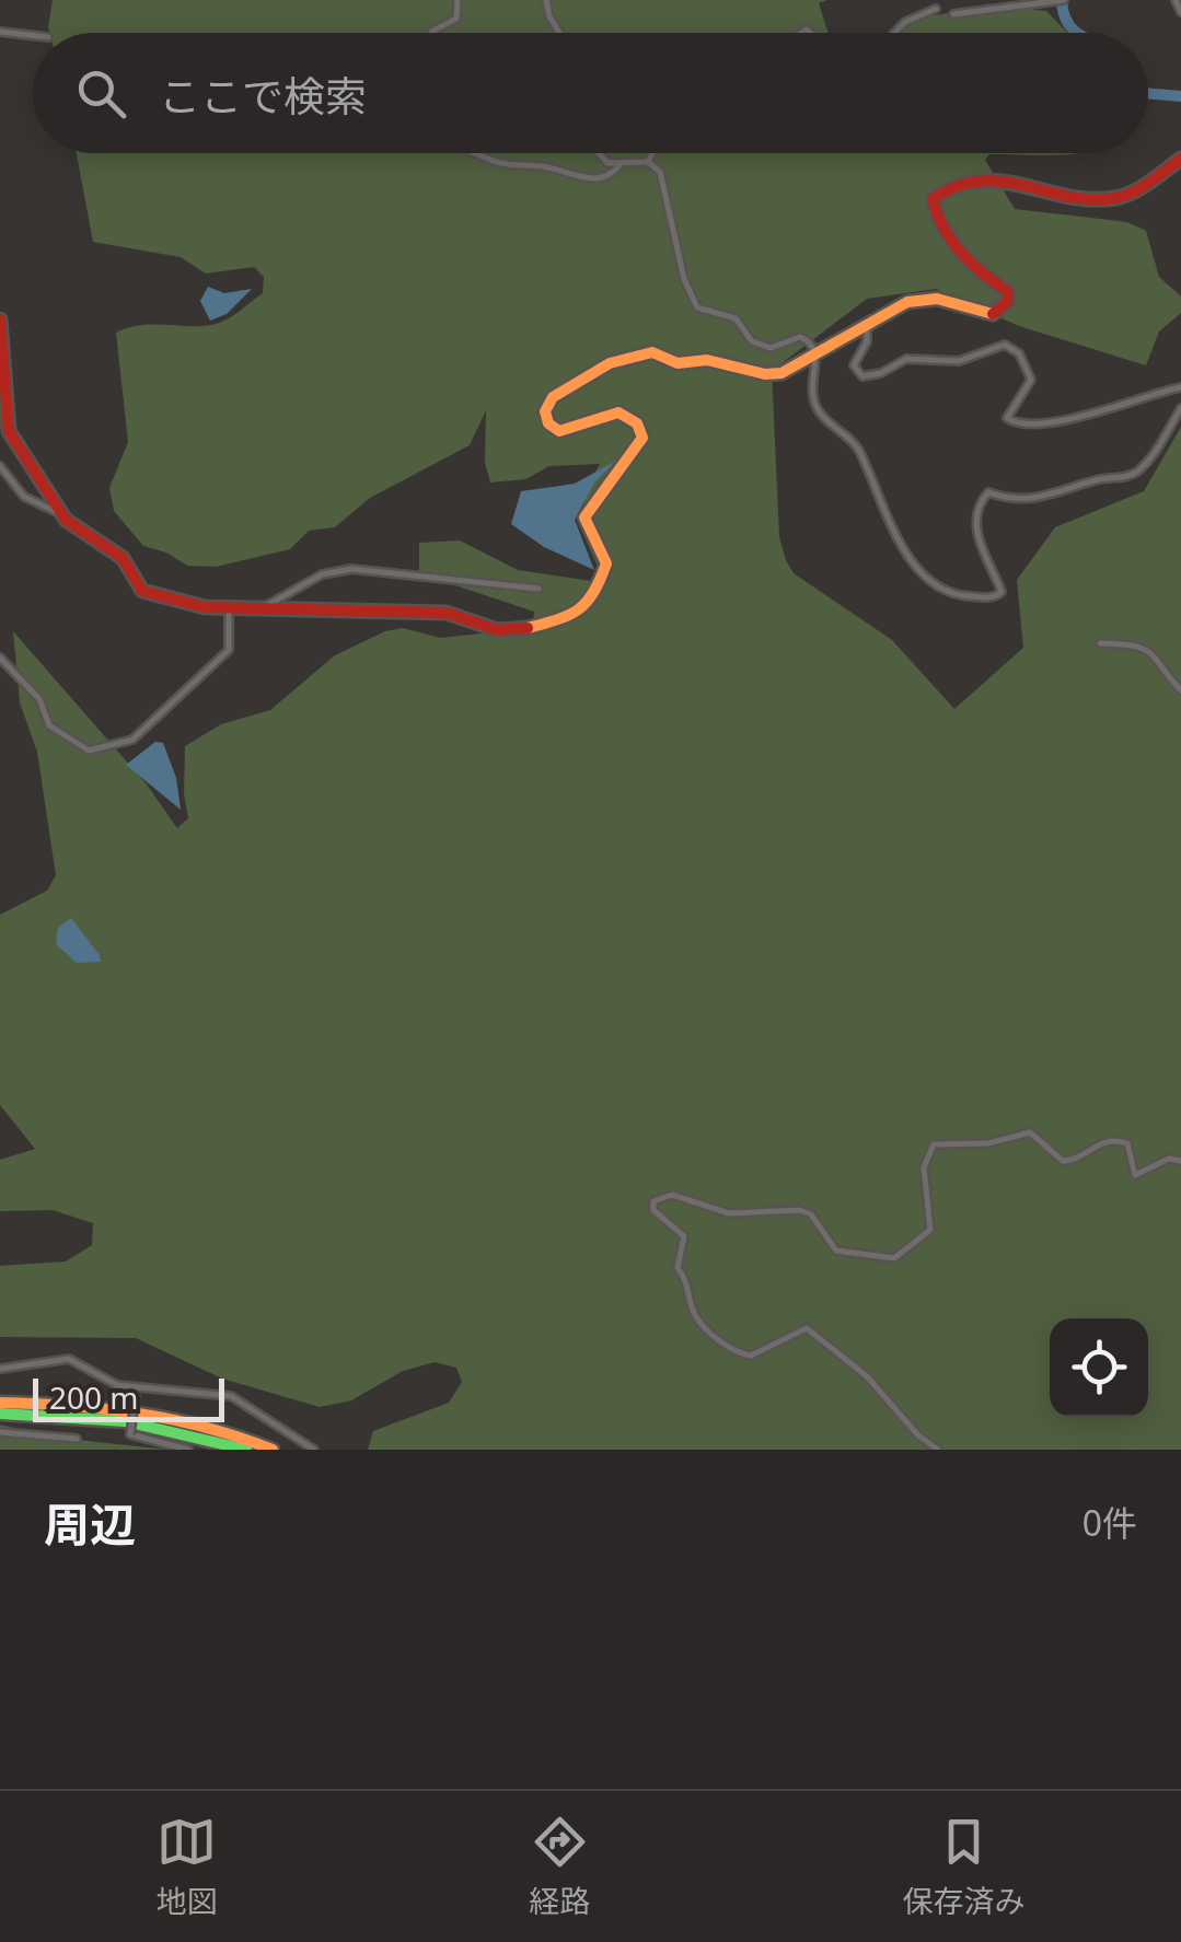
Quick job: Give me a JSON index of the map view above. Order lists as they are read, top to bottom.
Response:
{
  "scale_bar": "200 m",
  "page": {
    "search": "ここで検索",
    "scale": "200 m",
    "heading": ["周辺", "0件"],
    "nav": ["地図", "経路", "保存済み"]
  }
}
